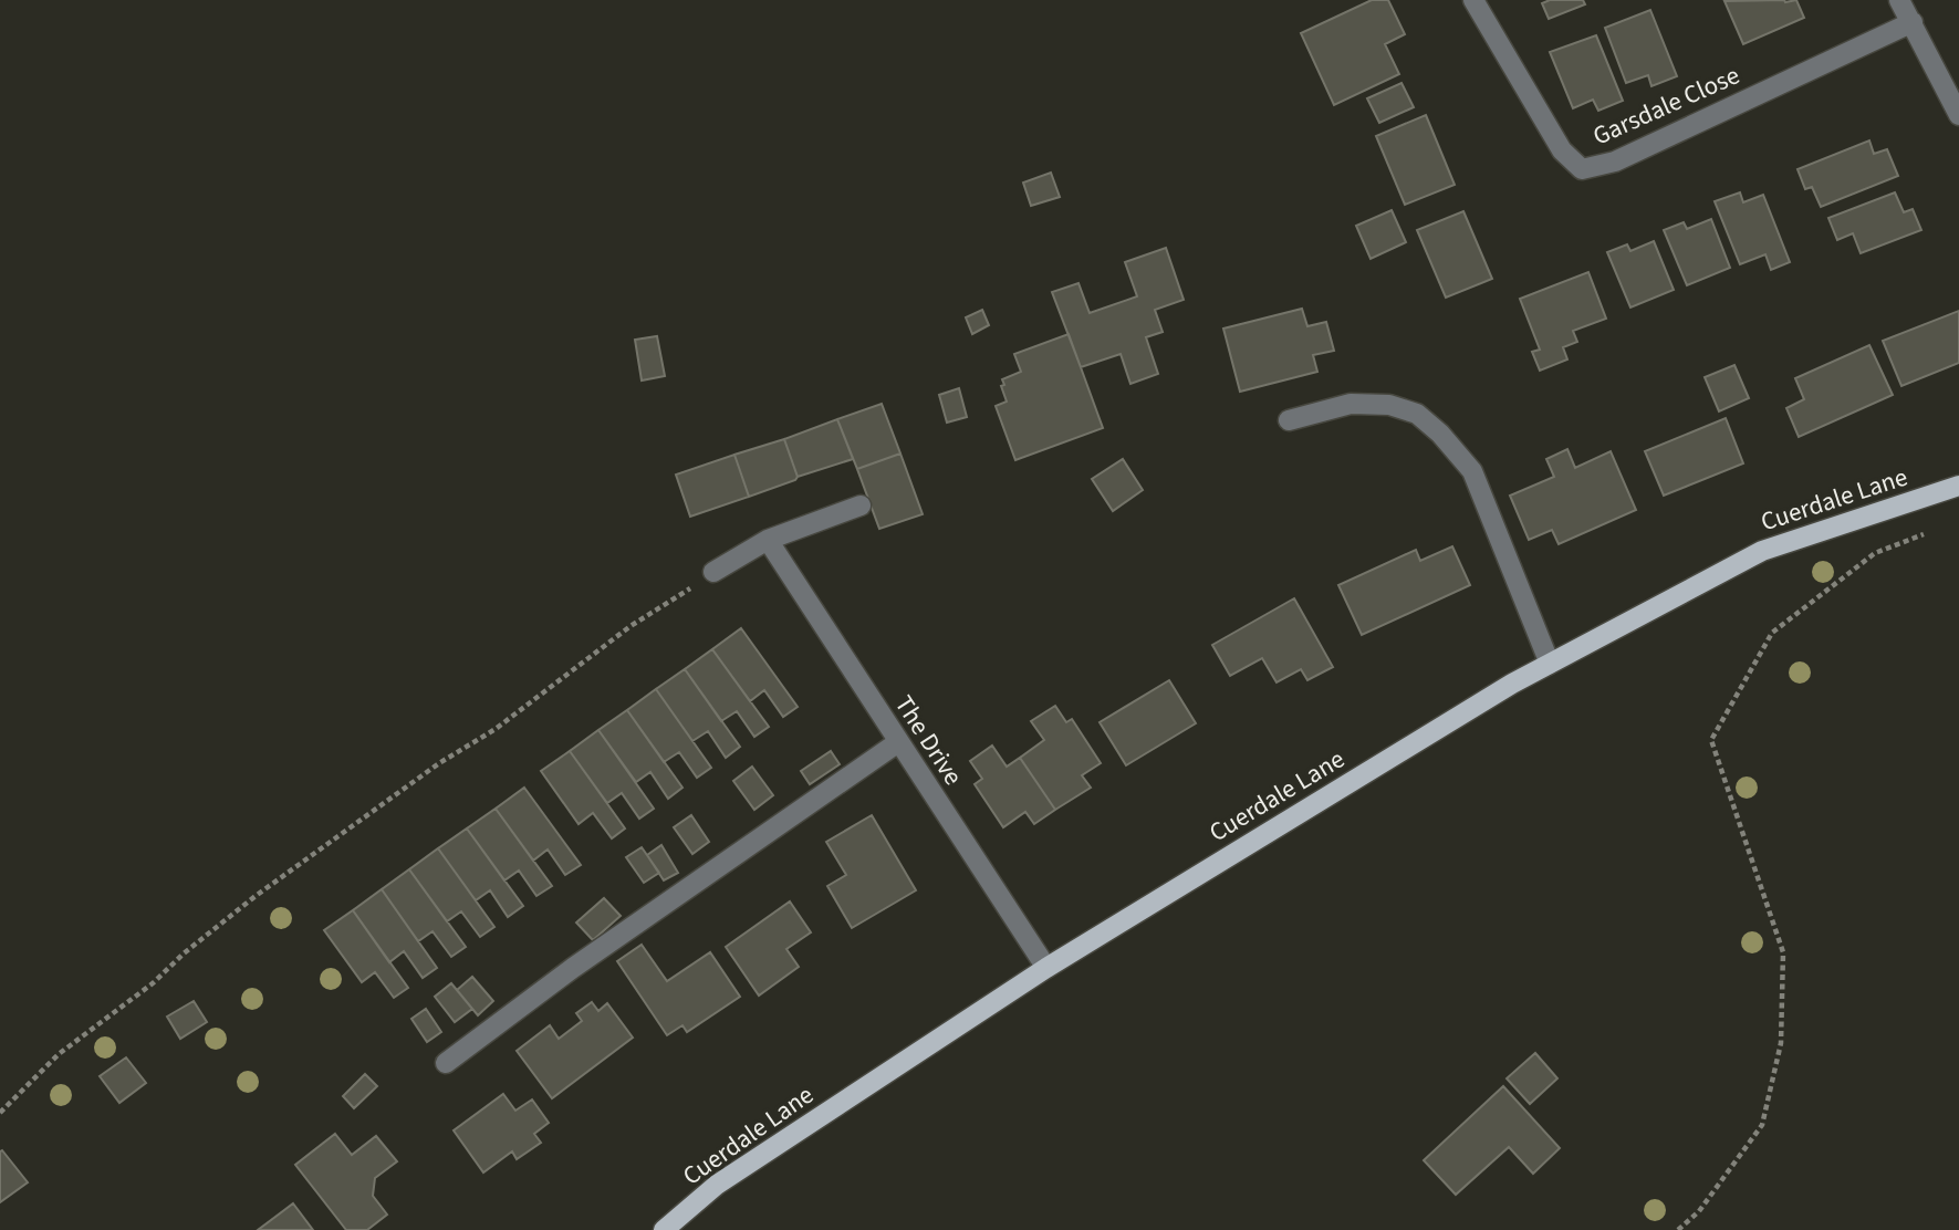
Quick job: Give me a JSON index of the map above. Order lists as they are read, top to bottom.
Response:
{
  "streets": {
    "main road": ["Cuerdale Lane"],
    "street": ["Garsdale Close", "The Drive"]
  },
  "crossings": [
    ["Cuerdale Lane", "The Drive"]
  ]
}
